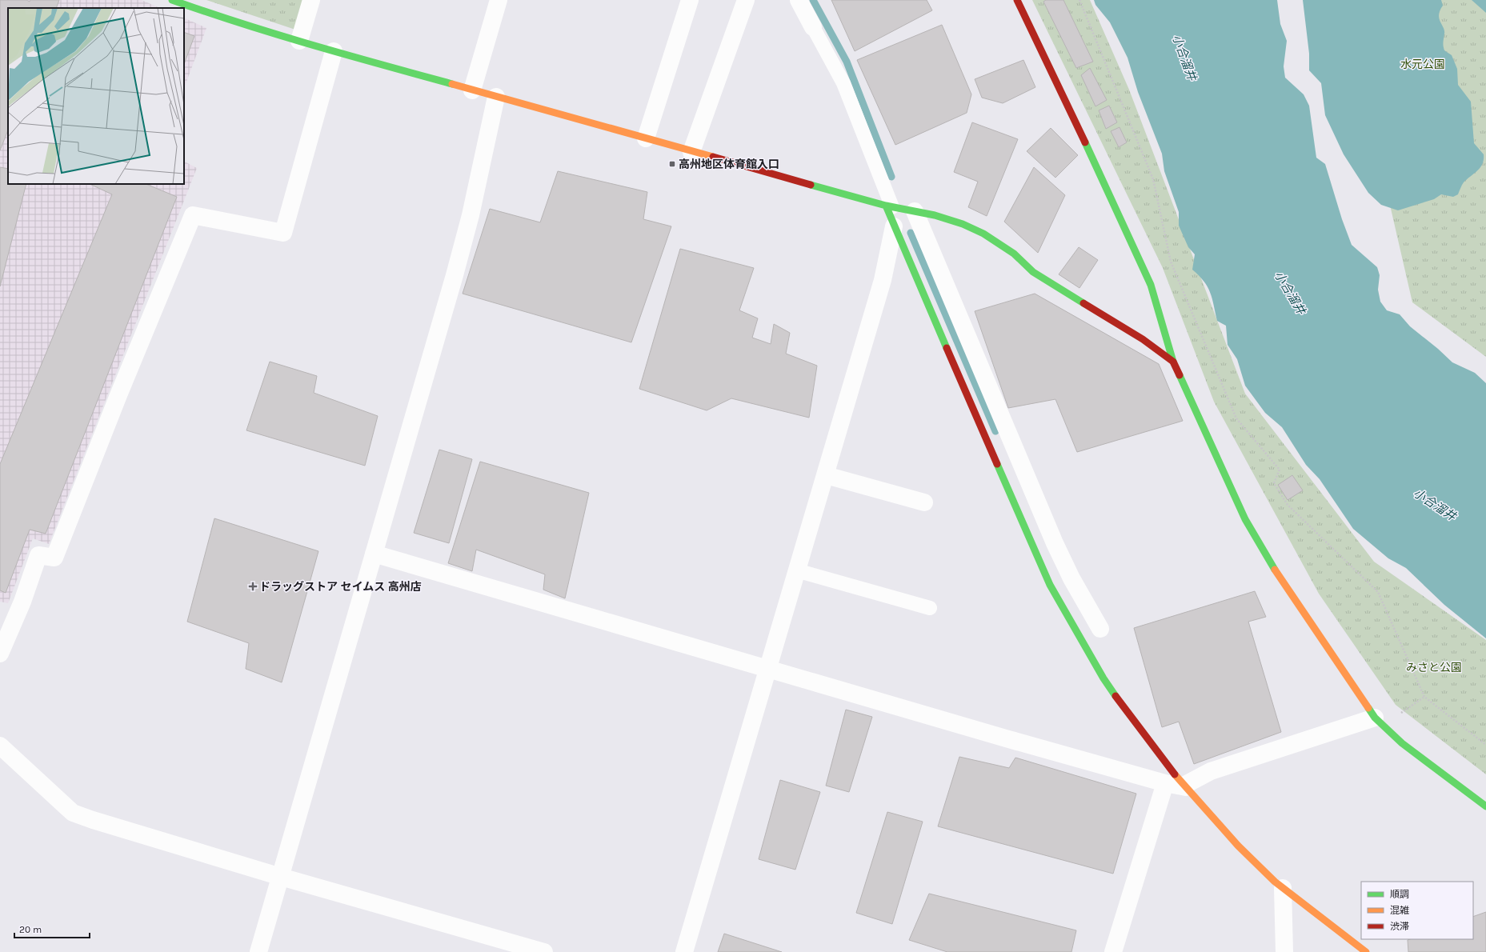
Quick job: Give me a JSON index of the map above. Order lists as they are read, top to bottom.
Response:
{
  "water": ["小合溜井"],
  "parks": ["水元公園", "みさと公園"],
  "places": {
    "transit": ["高州地区体育館入口"],
    "health": ["ドラッグストア セイムス 高州店"]
  },
  "legend": ["順調", "混雑", "渋滞"],
  "scale_bar": "20 m"
}
